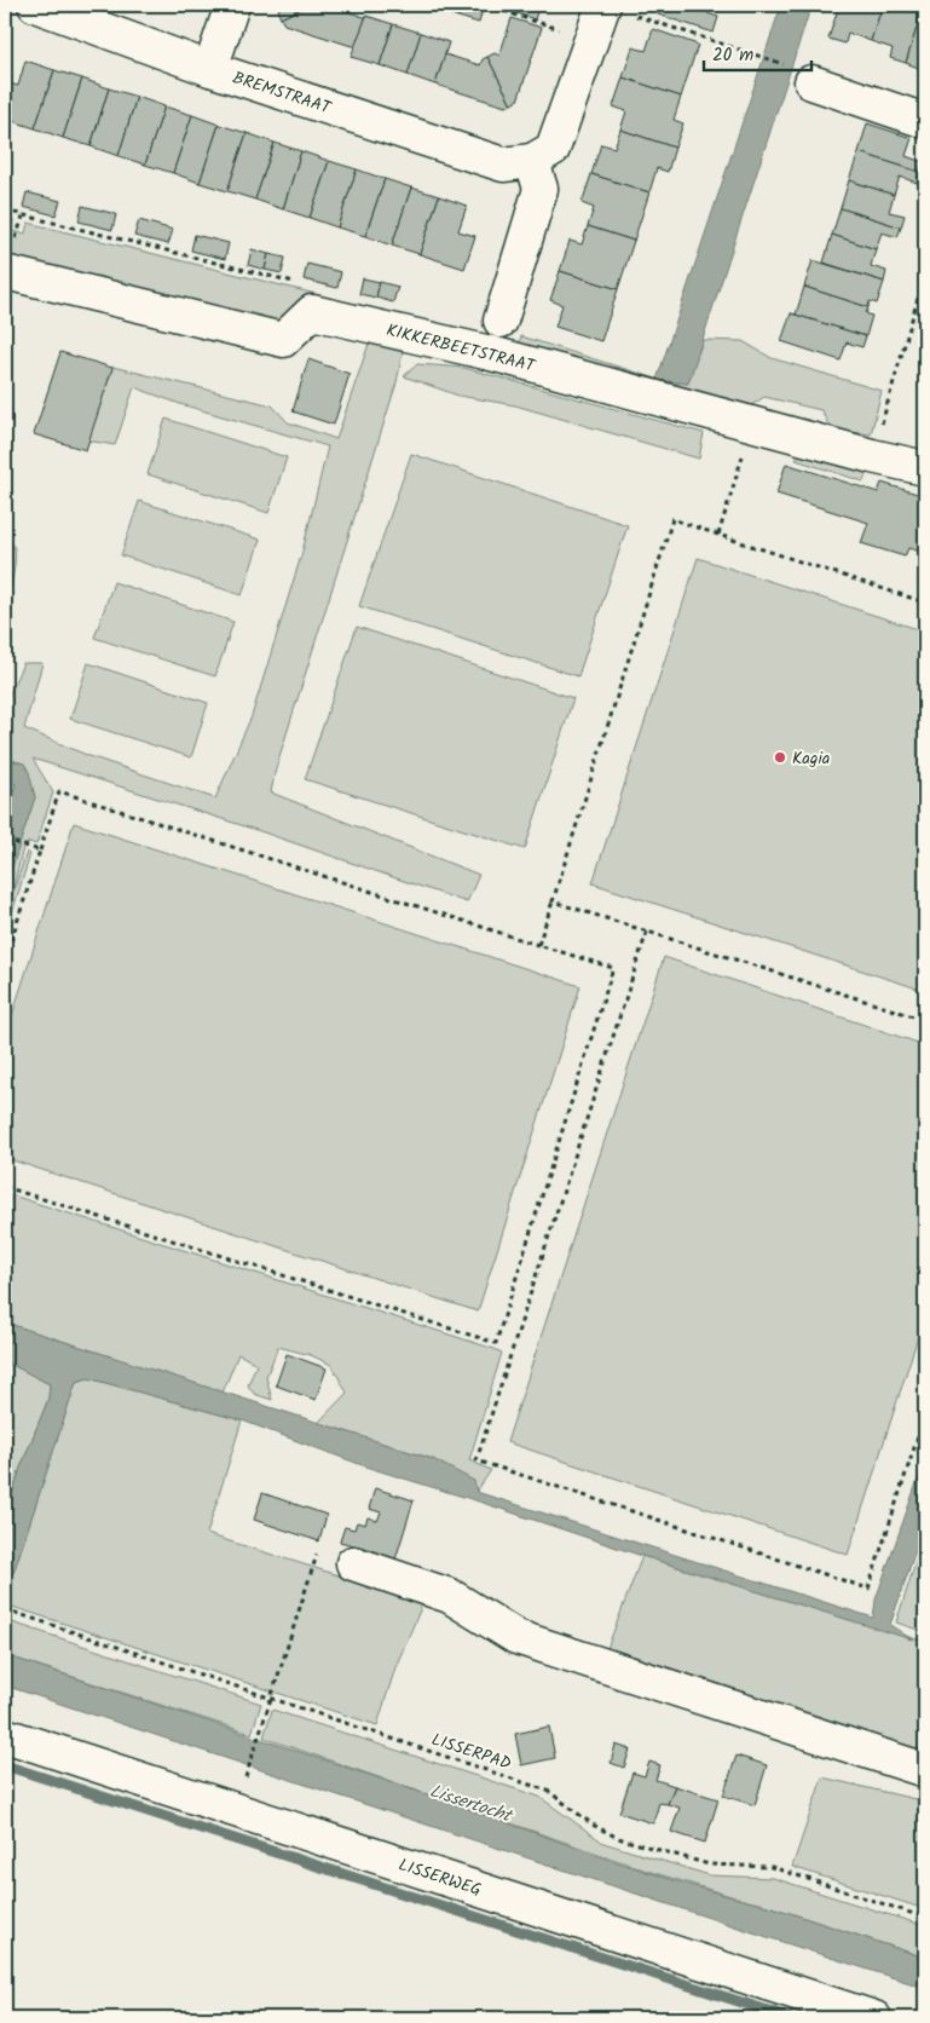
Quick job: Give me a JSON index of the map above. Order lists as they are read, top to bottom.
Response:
{
  "streets": {
    "street": ["BREMSTRAAT", "KIKKERBEETSTRAAT", "LISSERWEG"],
    "path": ["LISSERPAD"]
  },
  "water": ["Lissertocht"],
  "places": ["Kagia"],
  "scale_bar": "20 m"
}
